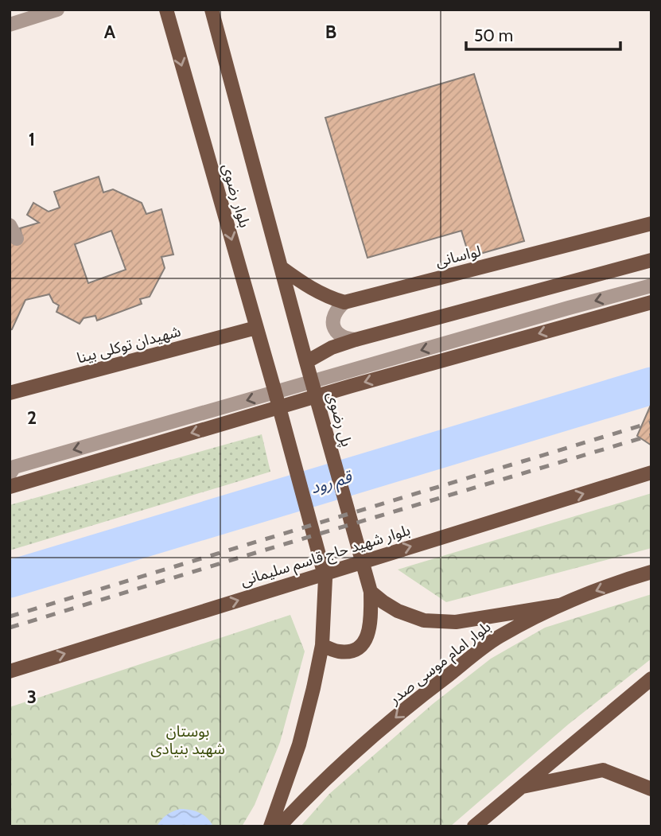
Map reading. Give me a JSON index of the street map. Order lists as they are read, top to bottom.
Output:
{
  "streets": {
    "main road": [
      "بلوار رضوی",
      "لواسانی",
      "شهیدان توکلی بینا",
      "پل رضوی",
      "بلوار شهید حاج قاسم سلیمانی",
      "بلوار امام موسی صدر"
    ]
  },
  "crossings": [
    ["بلوار رضوی", "شهیدان توکلی بینا"],
    ["بلوار رضوی", "پل رضوی"]
  ],
  "one_way": ["بلوار شهید حاج قاسم سلیمانی", "بلوار امام موسی صدر"],
  "water": ["قم رود"],
  "parks": ["بوستان شهید بنیادی"],
  "scale_bar": "50 m",
  "grid": {
    "columns": ["A", "B"],
    "rows": ["1", "2", "3"]
  }
}
